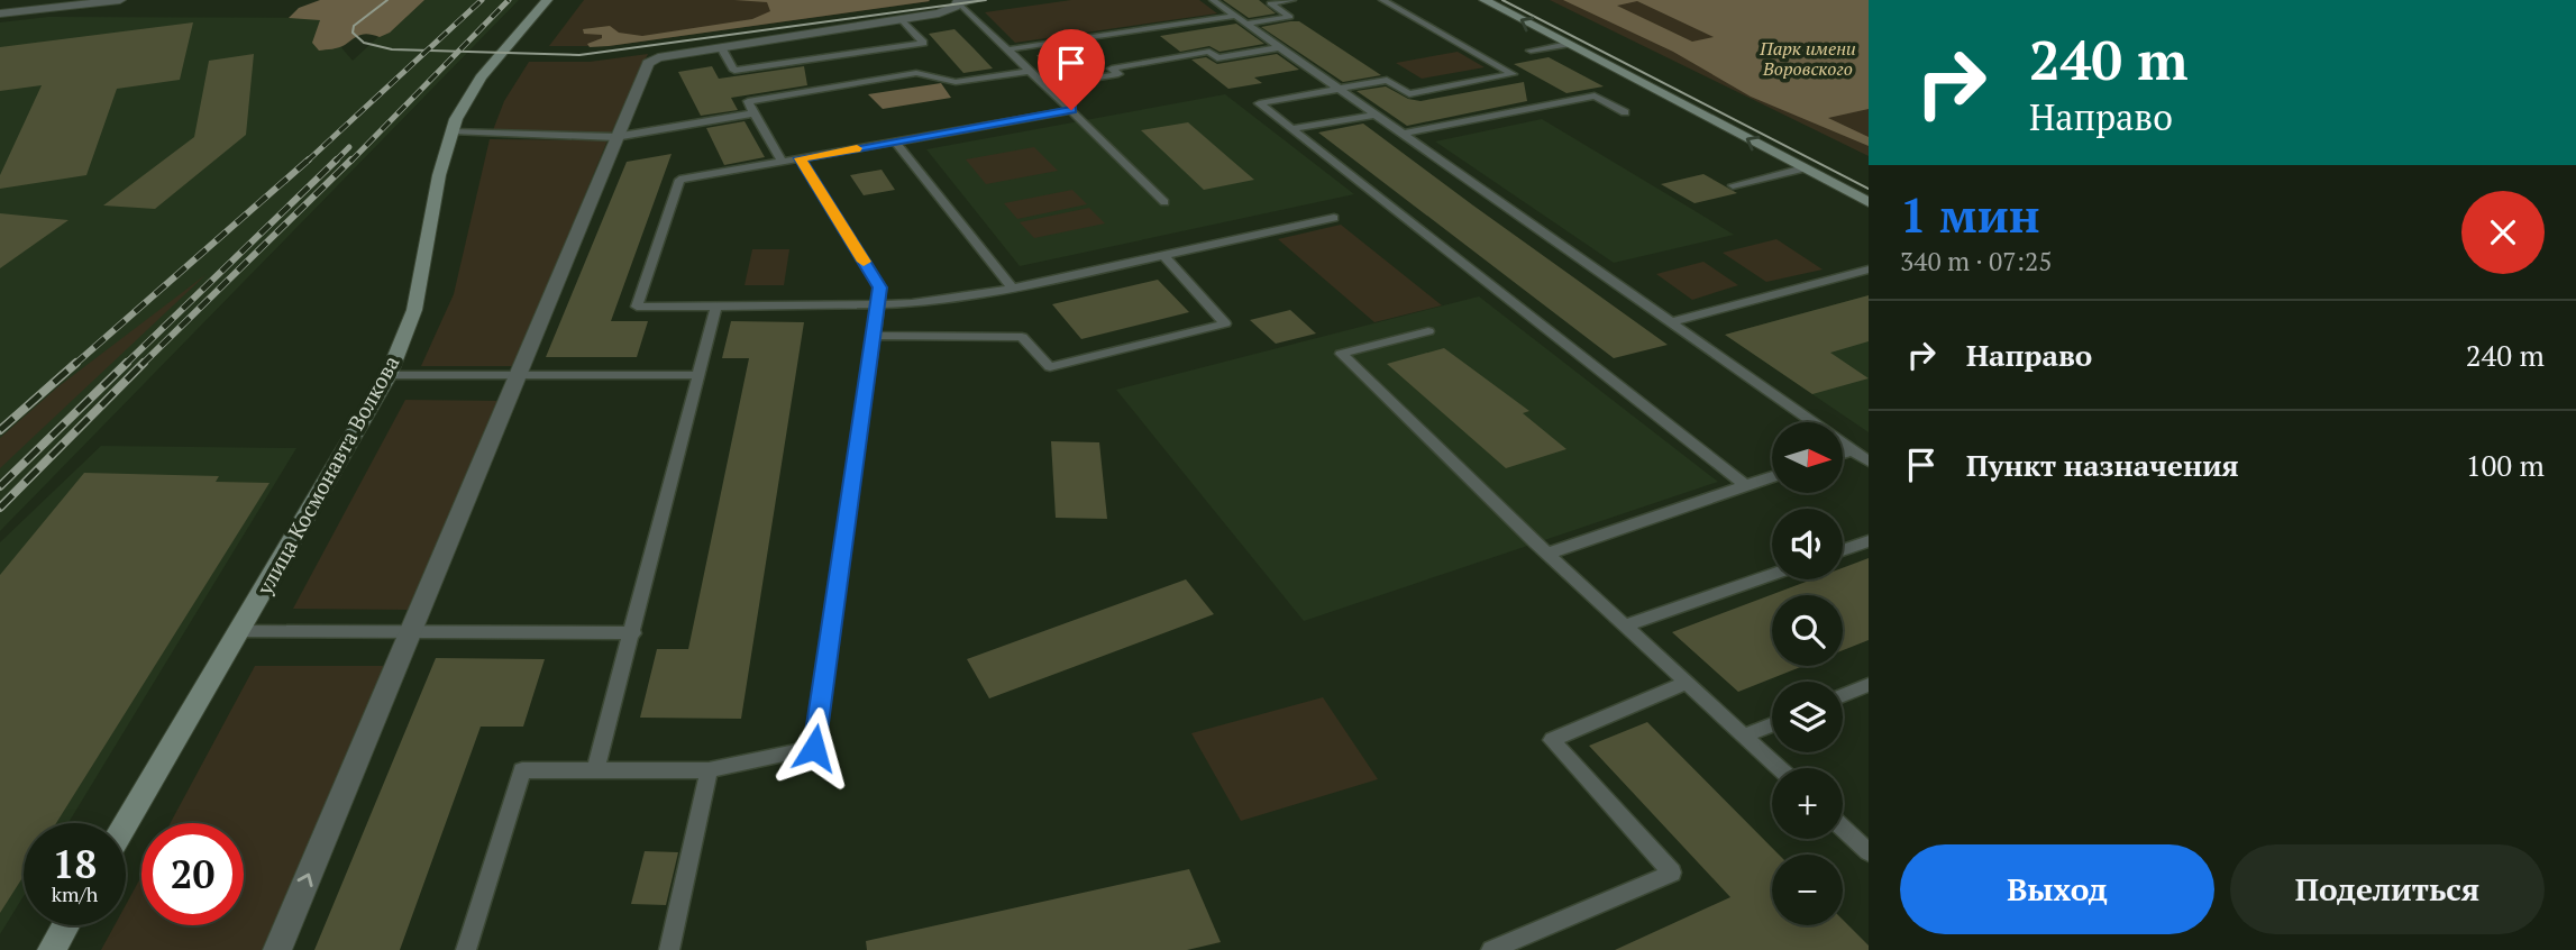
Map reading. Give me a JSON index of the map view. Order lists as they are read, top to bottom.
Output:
{
  "streets": {
    "main road": ["улица Космонавта Волкова"]
  },
  "parks": ["Парк имени Воровского"],
  "north": "right",
  "page": {
    "turn": ["240 m", "Направо"],
    "heading": ["1 мин", "340 m · 07:25"],
    "list": [
      {
        "name": "Направо",
        "value": "240 m"
      },
      {
        "name": "Пункт назначения",
        "value": "100 m"
      }
    ],
    "map_buttons": ["+", "−"],
    "speed": "18 km/h",
    "limit": "20",
    "buttons": ["Выход", "Поделиться"]
  }
}
